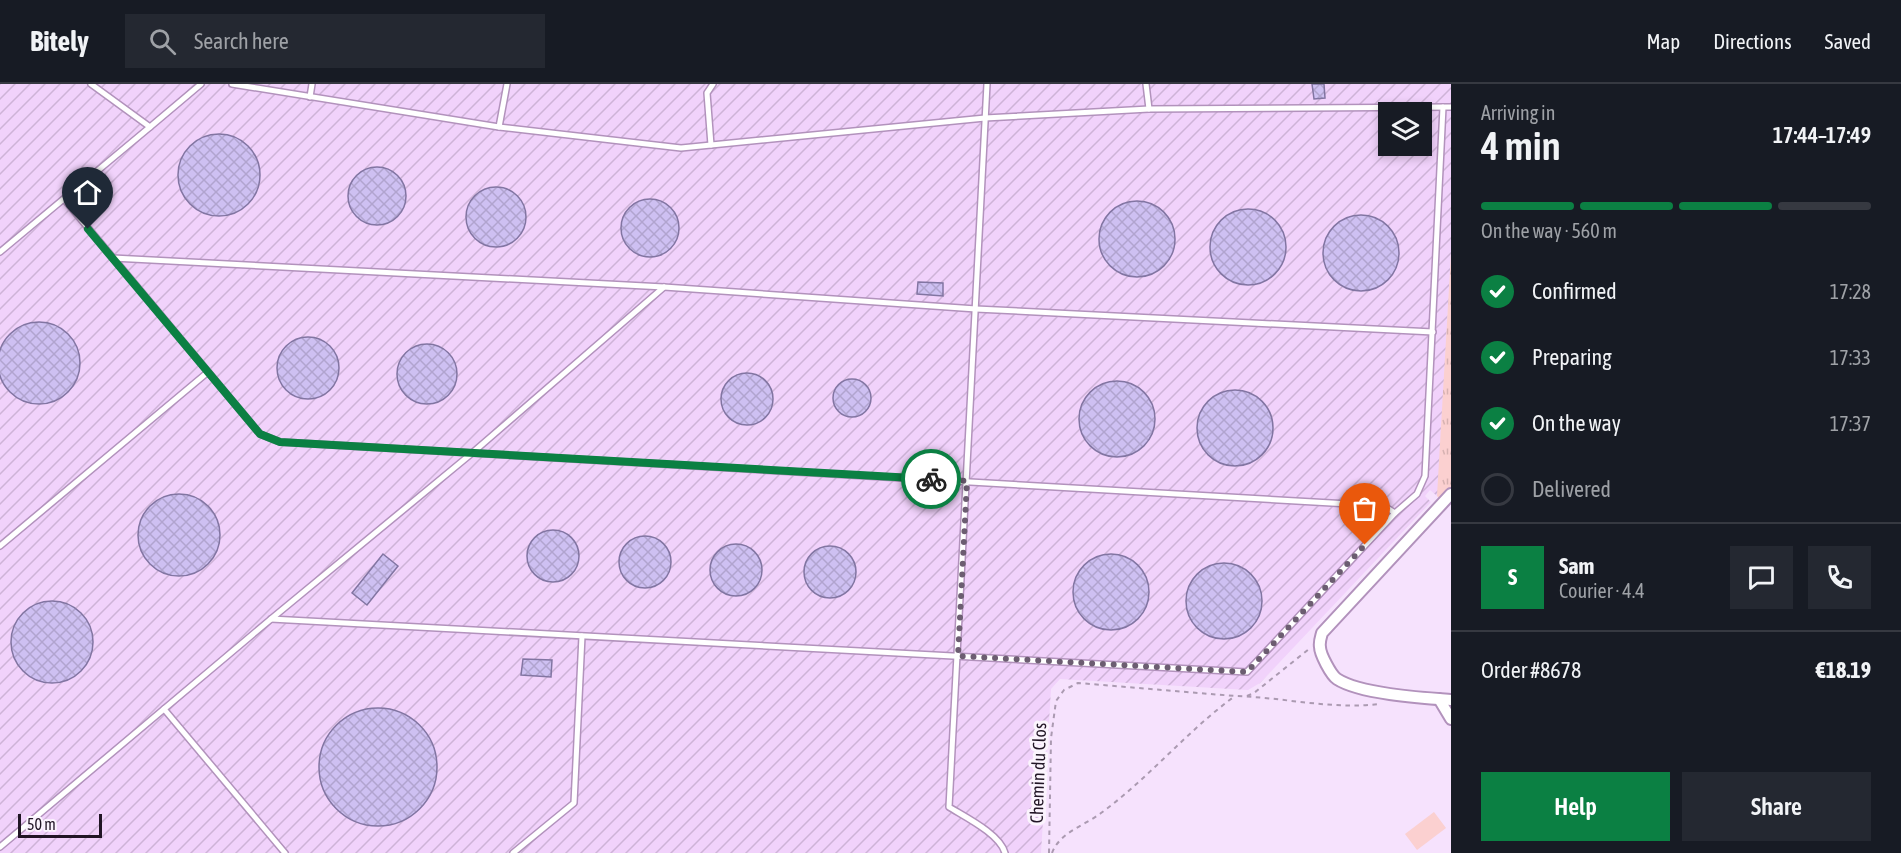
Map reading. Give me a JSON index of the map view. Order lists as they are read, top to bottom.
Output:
{
  "streets": {
    "path": ["Chemin du Clos"]
  },
  "scale_bar": "50 m",
  "page": {
    "header": "Bitely",
    "search": "Search here",
    "nav": ["Map", "Directions", "Saved"],
    "heading": ["4 min", "Arriving in", "17:44–17:49"],
    "panel": [
      "Sam",
      "Courier · 4.4",
      "Order #8678",
      "€18.19"
    ],
    "bar": "On the way · 560 m",
    "list": [
      ["Confirmed", "17:28"],
      ["Preparing", "17:33"],
      ["On the way", "17:37"],
      "Delivered"
    ],
    "round": "S",
    "buttons": ["Help", "Share"],
    "scale": "50 m"
  }
}
